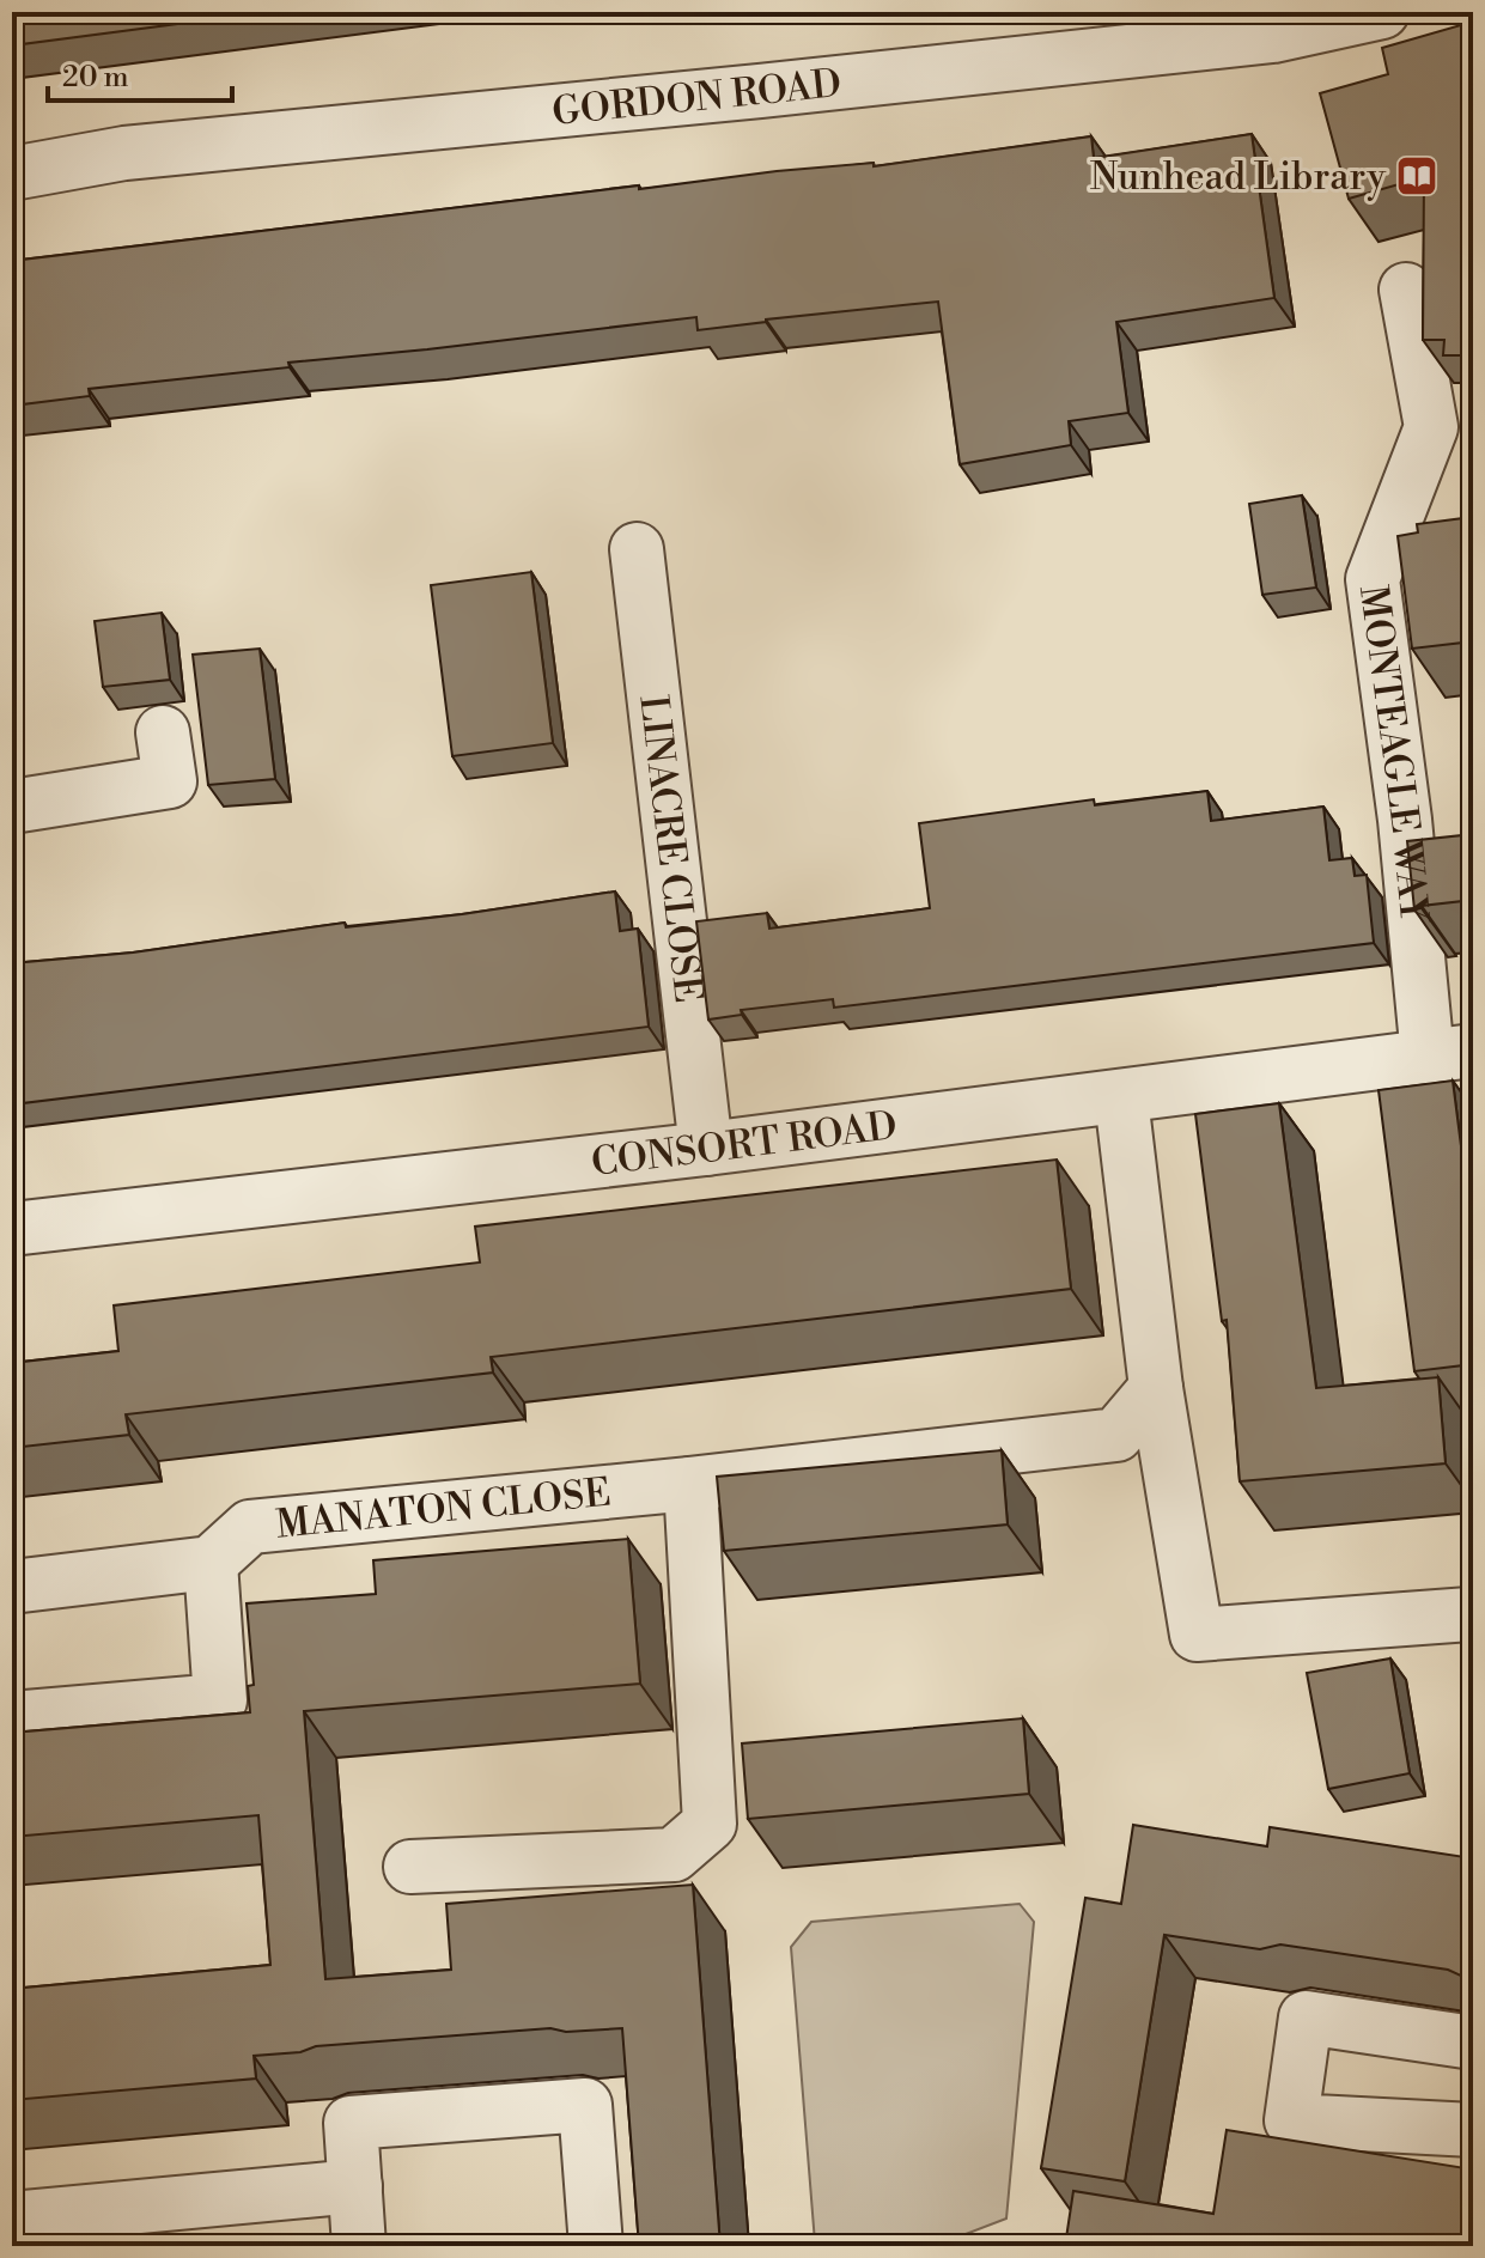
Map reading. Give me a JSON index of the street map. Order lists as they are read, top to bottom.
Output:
{
  "streets": {
    "street": [
      "GORDON ROAD",
      "MONTEAGLE WAY",
      "LINACRE CLOSE",
      "CONSORT ROAD",
      "MANATON CLOSE"
    ]
  },
  "crossings": [
    ["MONTEAGLE WAY", "CONSORT ROAD"],
    ["LINACRE CLOSE", "CONSORT ROAD"]
  ],
  "places": {
    "library": ["Nunhead Library"]
  },
  "scale_bar": "20 m"
}
